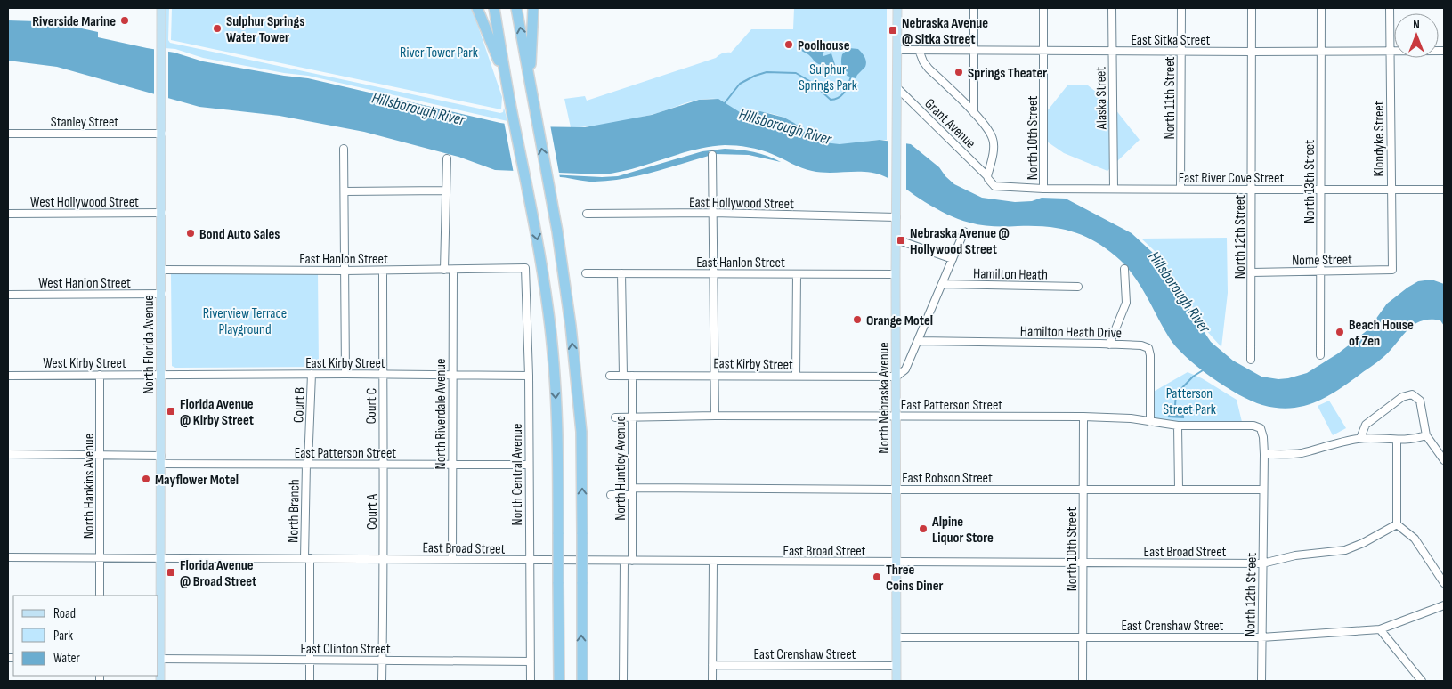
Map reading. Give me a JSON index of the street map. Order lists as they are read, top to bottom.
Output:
{
  "streets": {
    "main road": ["North Florida Avenue", "North Nebraska Avenue"],
    "street": [
      "East Sitka Street",
      "Alaska Street",
      "North 11th Street",
      "Stanley Street",
      "Grant Avenue",
      "North 10th Street",
      "Klondyke Street",
      "East River Cove Street",
      "North 13th Street",
      "West Hollywood Street",
      "East Hollywood Street",
      "North 12th Street",
      "East Hanlon Street",
      "Nome Street",
      "Hamilton Heath",
      "West Hanlon Street",
      "Hamilton Heath Drive",
      "West Kirby Street",
      "East Kirby Street",
      "East Patterson Street",
      "Court B",
      "Court C",
      "North Riverdale Avenue",
      "North Huntley Avenue",
      "North Central Avenue",
      "East Robson Street",
      "North Hankins Avenue",
      "North Branch",
      "Court A",
      "East Broad Street",
      "East Crenshaw Street",
      "East Clinton Street"
    ]
  },
  "crossings": [
    ["East Sitka Street", "Alaska Street"],
    ["East Sitka Street", "North 11th Street"],
    ["East Sitka Street", "North 10th Street"],
    ["East Sitka Street", "Klondyke Street"],
    ["East Sitka Street", "North 13th Street"],
    ["East Sitka Street", "North 12th Street"],
    ["East Sitka Street", "North Nebraska Avenue"],
    ["Alaska Street", "East River Cove Street"],
    ["North 11th Street", "East River Cove Street"],
    ["Stanley Street", "North Florida Avenue"],
    ["Grant Avenue", "East River Cove Street"],
    ["Grant Avenue", "North Nebraska Avenue"],
    ["North 10th Street", "East River Cove Street"],
    ["North 10th Street", "East Patterson Street"],
    ["North 10th Street", "East Robson Street"],
    ["North 10th Street", "East Broad Street"],
    ["North 10th Street", "East Crenshaw Street"],
    ["Klondyke Street", "East River Cove Street"],
    ["Klondyke Street", "Nome Street"],
    ["East River Cove Street", "North 13th Street"],
    ["East River Cove Street", "North 12th Street"],
    ["North 13th Street", "Nome Street"],
    ["West Hollywood Street", "North Florida Avenue"],
    ["East Hollywood Street", "North Nebraska Avenue"],
    ["North 12th Street", "Nome Street"],
    ["North 12th Street", "East Patterson Street"],
    ["North 12th Street", "East Robson Street"],
    ["North 12th Street", "East Broad Street"],
    ["North 12th Street", "East Crenshaw Street"],
    ["East Hanlon Street", "North Florida Avenue"],
    ["East Hanlon Street", "North Nebraska Avenue"],
    ["East Hanlon Street", "Court C"],
    ["East Hanlon Street", "North Riverdale Avenue"],
    ["East Hanlon Street", "North Central Avenue"],
    ["West Hanlon Street", "North Florida Avenue"],
    ["Hamilton Heath Drive", "East Patterson Street"],
    ["North Florida Avenue", "West Kirby Street"],
    ["North Florida Avenue", "East Kirby Street"],
    ["North Florida Avenue", "East Patterson Street"],
    ["North Florida Avenue", "East Broad Street"],
    ["North Florida Avenue", "East Clinton Street"],
    ["West Kirby Street", "East Kirby Street"],
    ["West Kirby Street", "North Hankins Avenue"],
    ["East Kirby Street", "North Nebraska Avenue"],
    ["East Kirby Street", "Court B"],
    ["East Kirby Street", "Court C"],
    ["East Kirby Street", "North Riverdale Avenue"],
    ["East Kirby Street", "North Huntley Avenue"],
    ["East Kirby Street", "North Central Avenue"],
    ["North Nebraska Avenue", "East Patterson Street"],
    ["North Nebraska Avenue", "East Robson Street"],
    ["North Nebraska Avenue", "East Broad Street"],
    ["North Nebraska Avenue", "East Crenshaw Street"],
    ["East Patterson Street", "Court B"],
    ["East Patterson Street", "Court C"],
    ["East Patterson Street", "North Riverdale Avenue"],
    ["East Patterson Street", "North Huntley Avenue"],
    ["East Patterson Street", "North Central Avenue"],
    ["East Patterson Street", "North Hankins Avenue"],
    ["East Patterson Street", "North Branch"],
    ["East Patterson Street", "Court A"],
    ["Court B", "North Branch"],
    ["Court C", "Court A"],
    ["North Riverdale Avenue", "East Broad Street"],
    ["North Huntley Avenue", "East Robson Street"],
    ["North Huntley Avenue", "East Broad Street"],
    ["North Central Avenue", "East Broad Street"],
    ["North Central Avenue", "East Clinton Street"],
    ["North Hankins Avenue", "East Broad Street"],
    ["North Branch", "East Broad Street"],
    ["North Branch", "East Clinton Street"],
    ["Court A", "East Broad Street"],
    ["Court A", "East Clinton Street"]
  ],
  "water": ["Hillsborough River"],
  "parks": [
    "River Tower Park",
    "Sulphur Springs Park",
    "Riverview Terrace Playground",
    "Patterson Street Park"
  ],
  "places": {
    "other": [
      "Riverside Marine",
      "Sulphur Springs Water Tower",
      "Poolhouse",
      "Springs Theater",
      "Bond Auto Sales",
      "Orange Motel",
      "Beach House of Zen",
      "Mayflower Motel",
      "Alpine Liquor Store",
      "Three Coins Diner"
    ],
    "transit": [
      "Nebraska Avenue @ Sitka Street",
      "Nebraska Avenue @ Hollywood Street",
      "Florida Avenue @ Kirby Street",
      "Florida Avenue @ Broad Street"
    ]
  },
  "legend": ["Road", "Park", "Water"],
  "north": "top"
}
